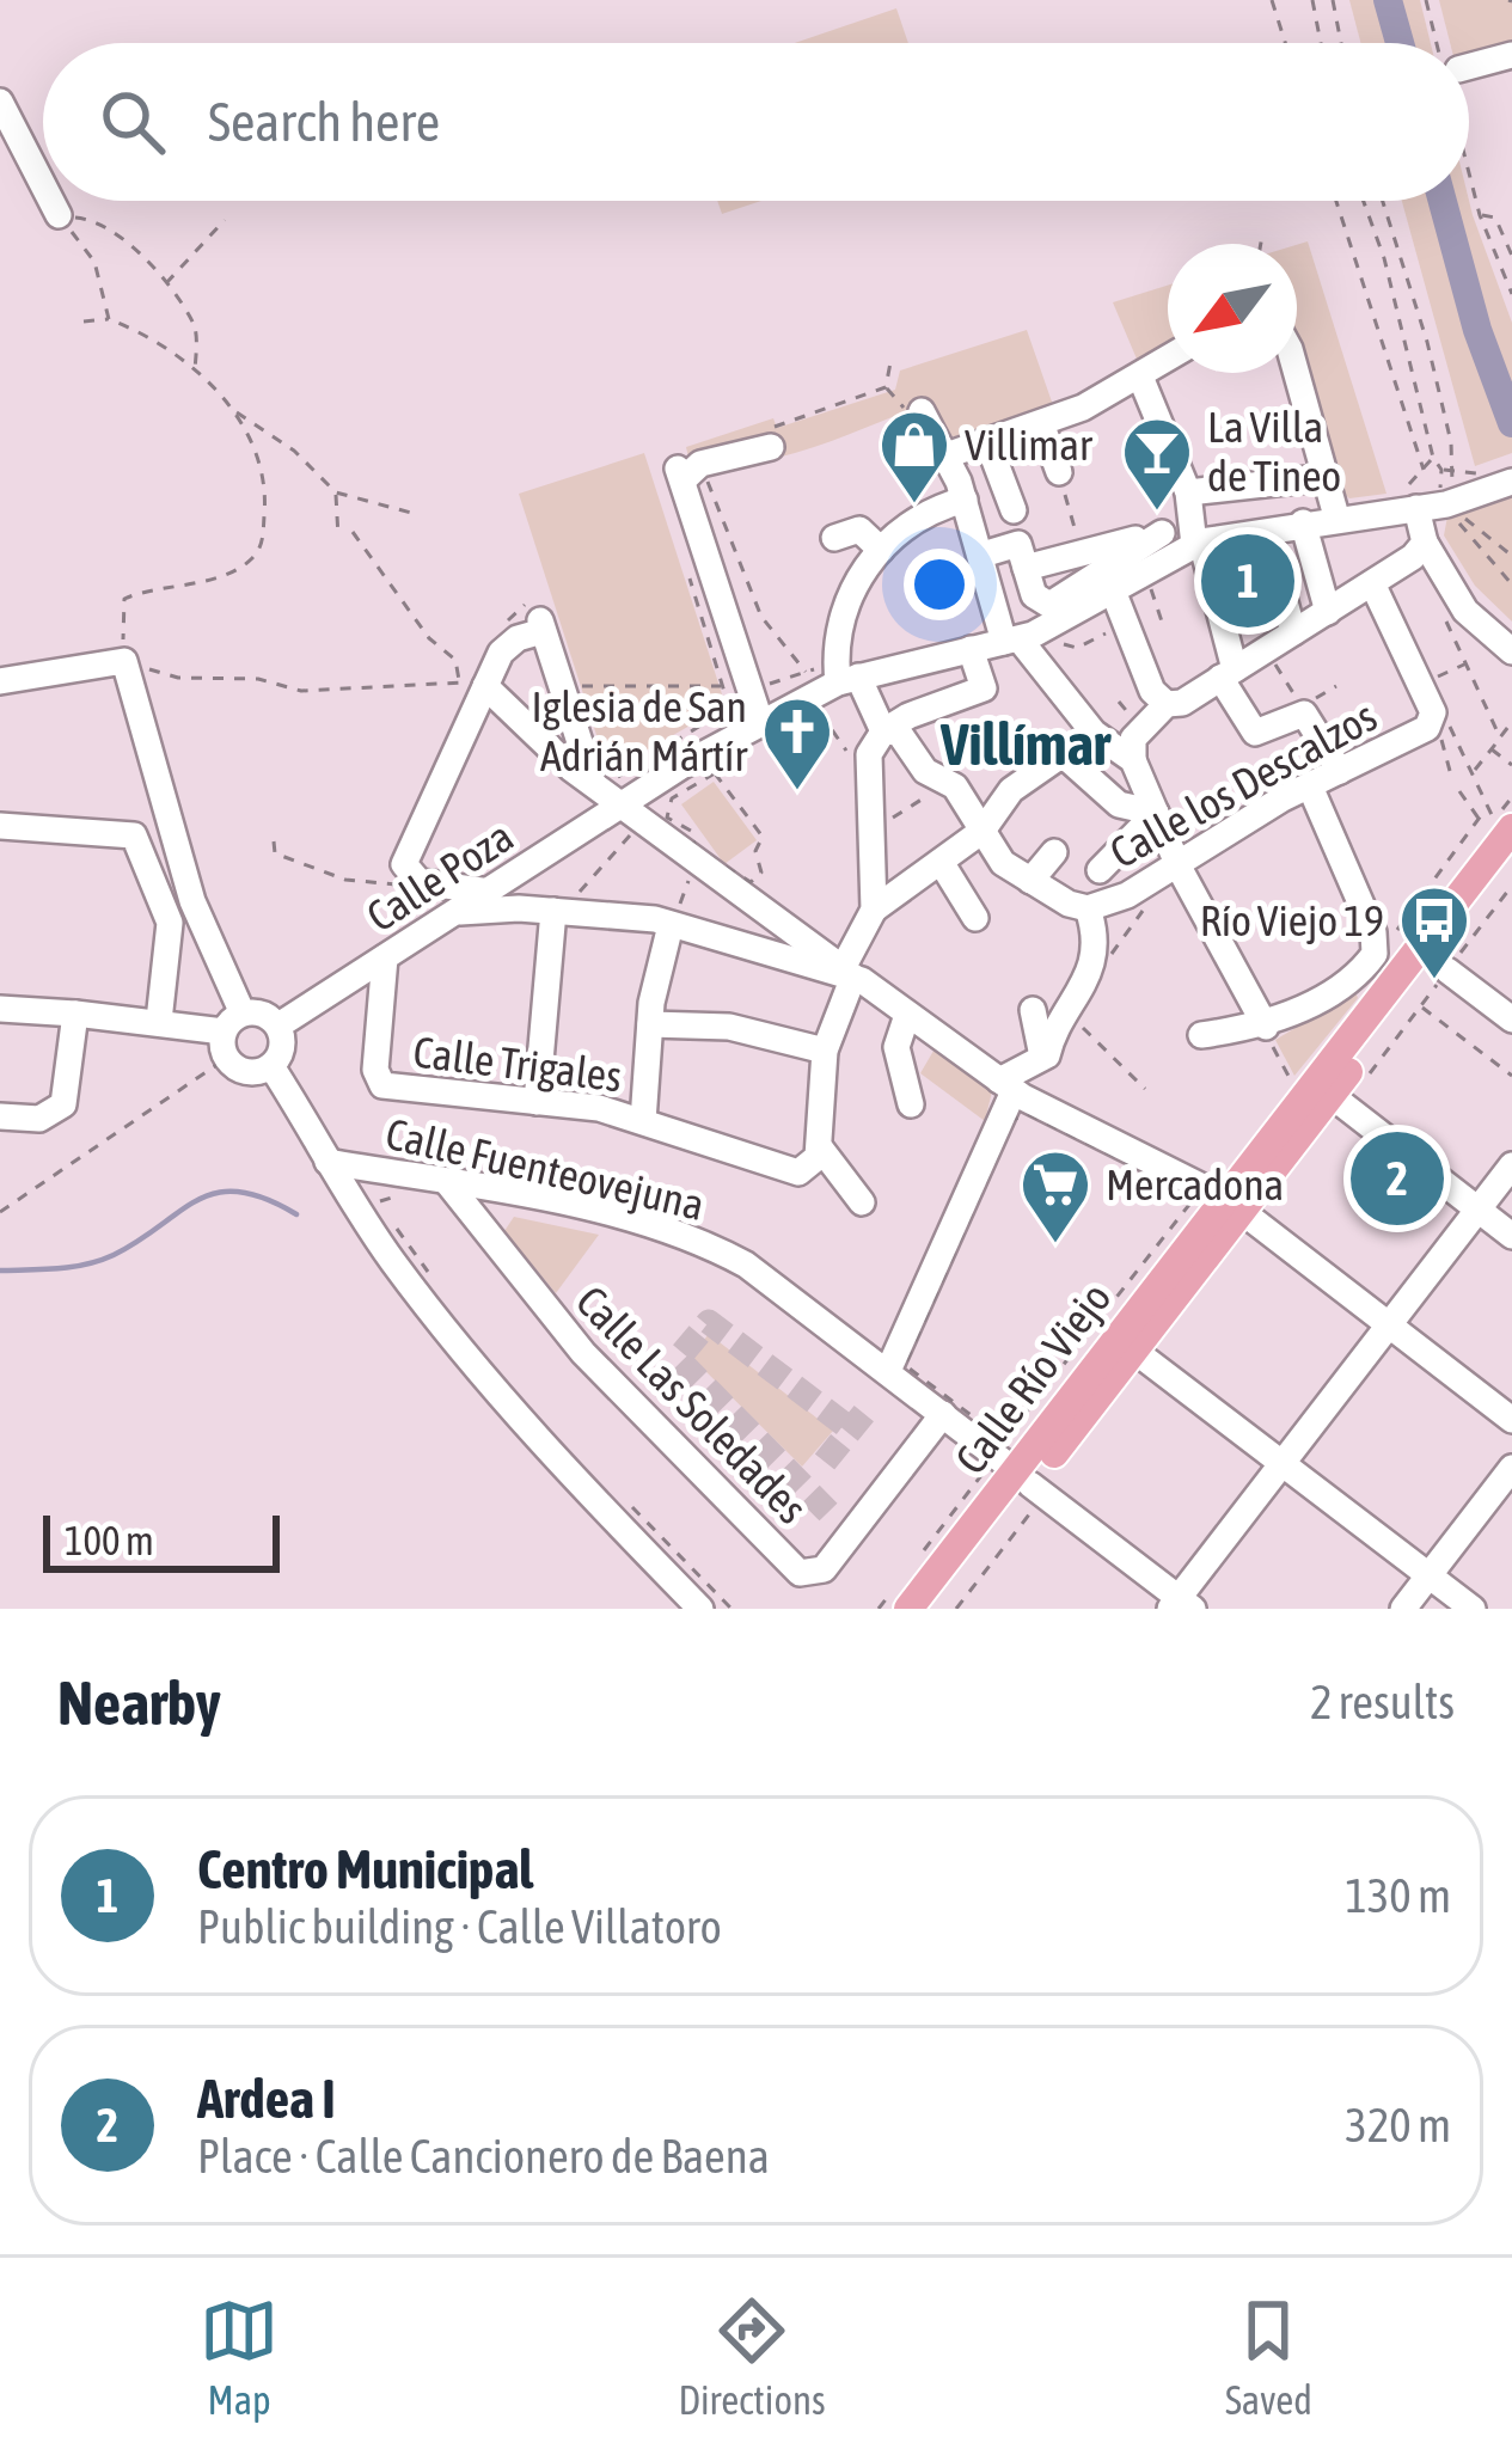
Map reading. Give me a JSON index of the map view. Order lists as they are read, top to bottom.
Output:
{
  "streets": {
    "main road": ["Calle Río Viejo"],
    "street": [
      "Calle los Descalzos",
      "Calle Poza",
      "Calle Trigales",
      "Calle Fuenteovejuna",
      "Calle Las Soledades"
    ]
  },
  "crossings": [
    ["Calle los Descalzos", "Calle Poza"],
    ["Calle Poza", "Calle Trigales"],
    ["Calle Fuenteovejuna", "Calle Río Viejo"],
    ["Calle Fuenteovejuna", "Calle Las Soledades"]
  ],
  "districts": ["Villímar"],
  "places": {
    "shop": ["Villimar"],
    "bar": ["La Villa de Tineo"],
    "church": ["Iglesia de San Adrián Mártír"],
    "bus stop": ["Río Viejo 19"],
    "supermarket": ["Mercadona"]
  },
  "scale_bar": "100 m",
  "north": "bottom left",
  "page": {
    "search": "Search here",
    "pins": ["1", "2"],
    "scale": "100 m",
    "heading": ["Nearby", "2 results"],
    "list": [
      {
        "mark": "1",
        "name": "Centro Municipal",
        "note": "Public building · Calle Villatoro",
        "value": "130 m"
      },
      {
        "mark": "2",
        "name": "Ardea I",
        "note": "Place · Calle Cancionero de Baena",
        "value": "320 m"
      }
    ],
    "nav": ["Map", "Directions", "Saved"]
  }
}
